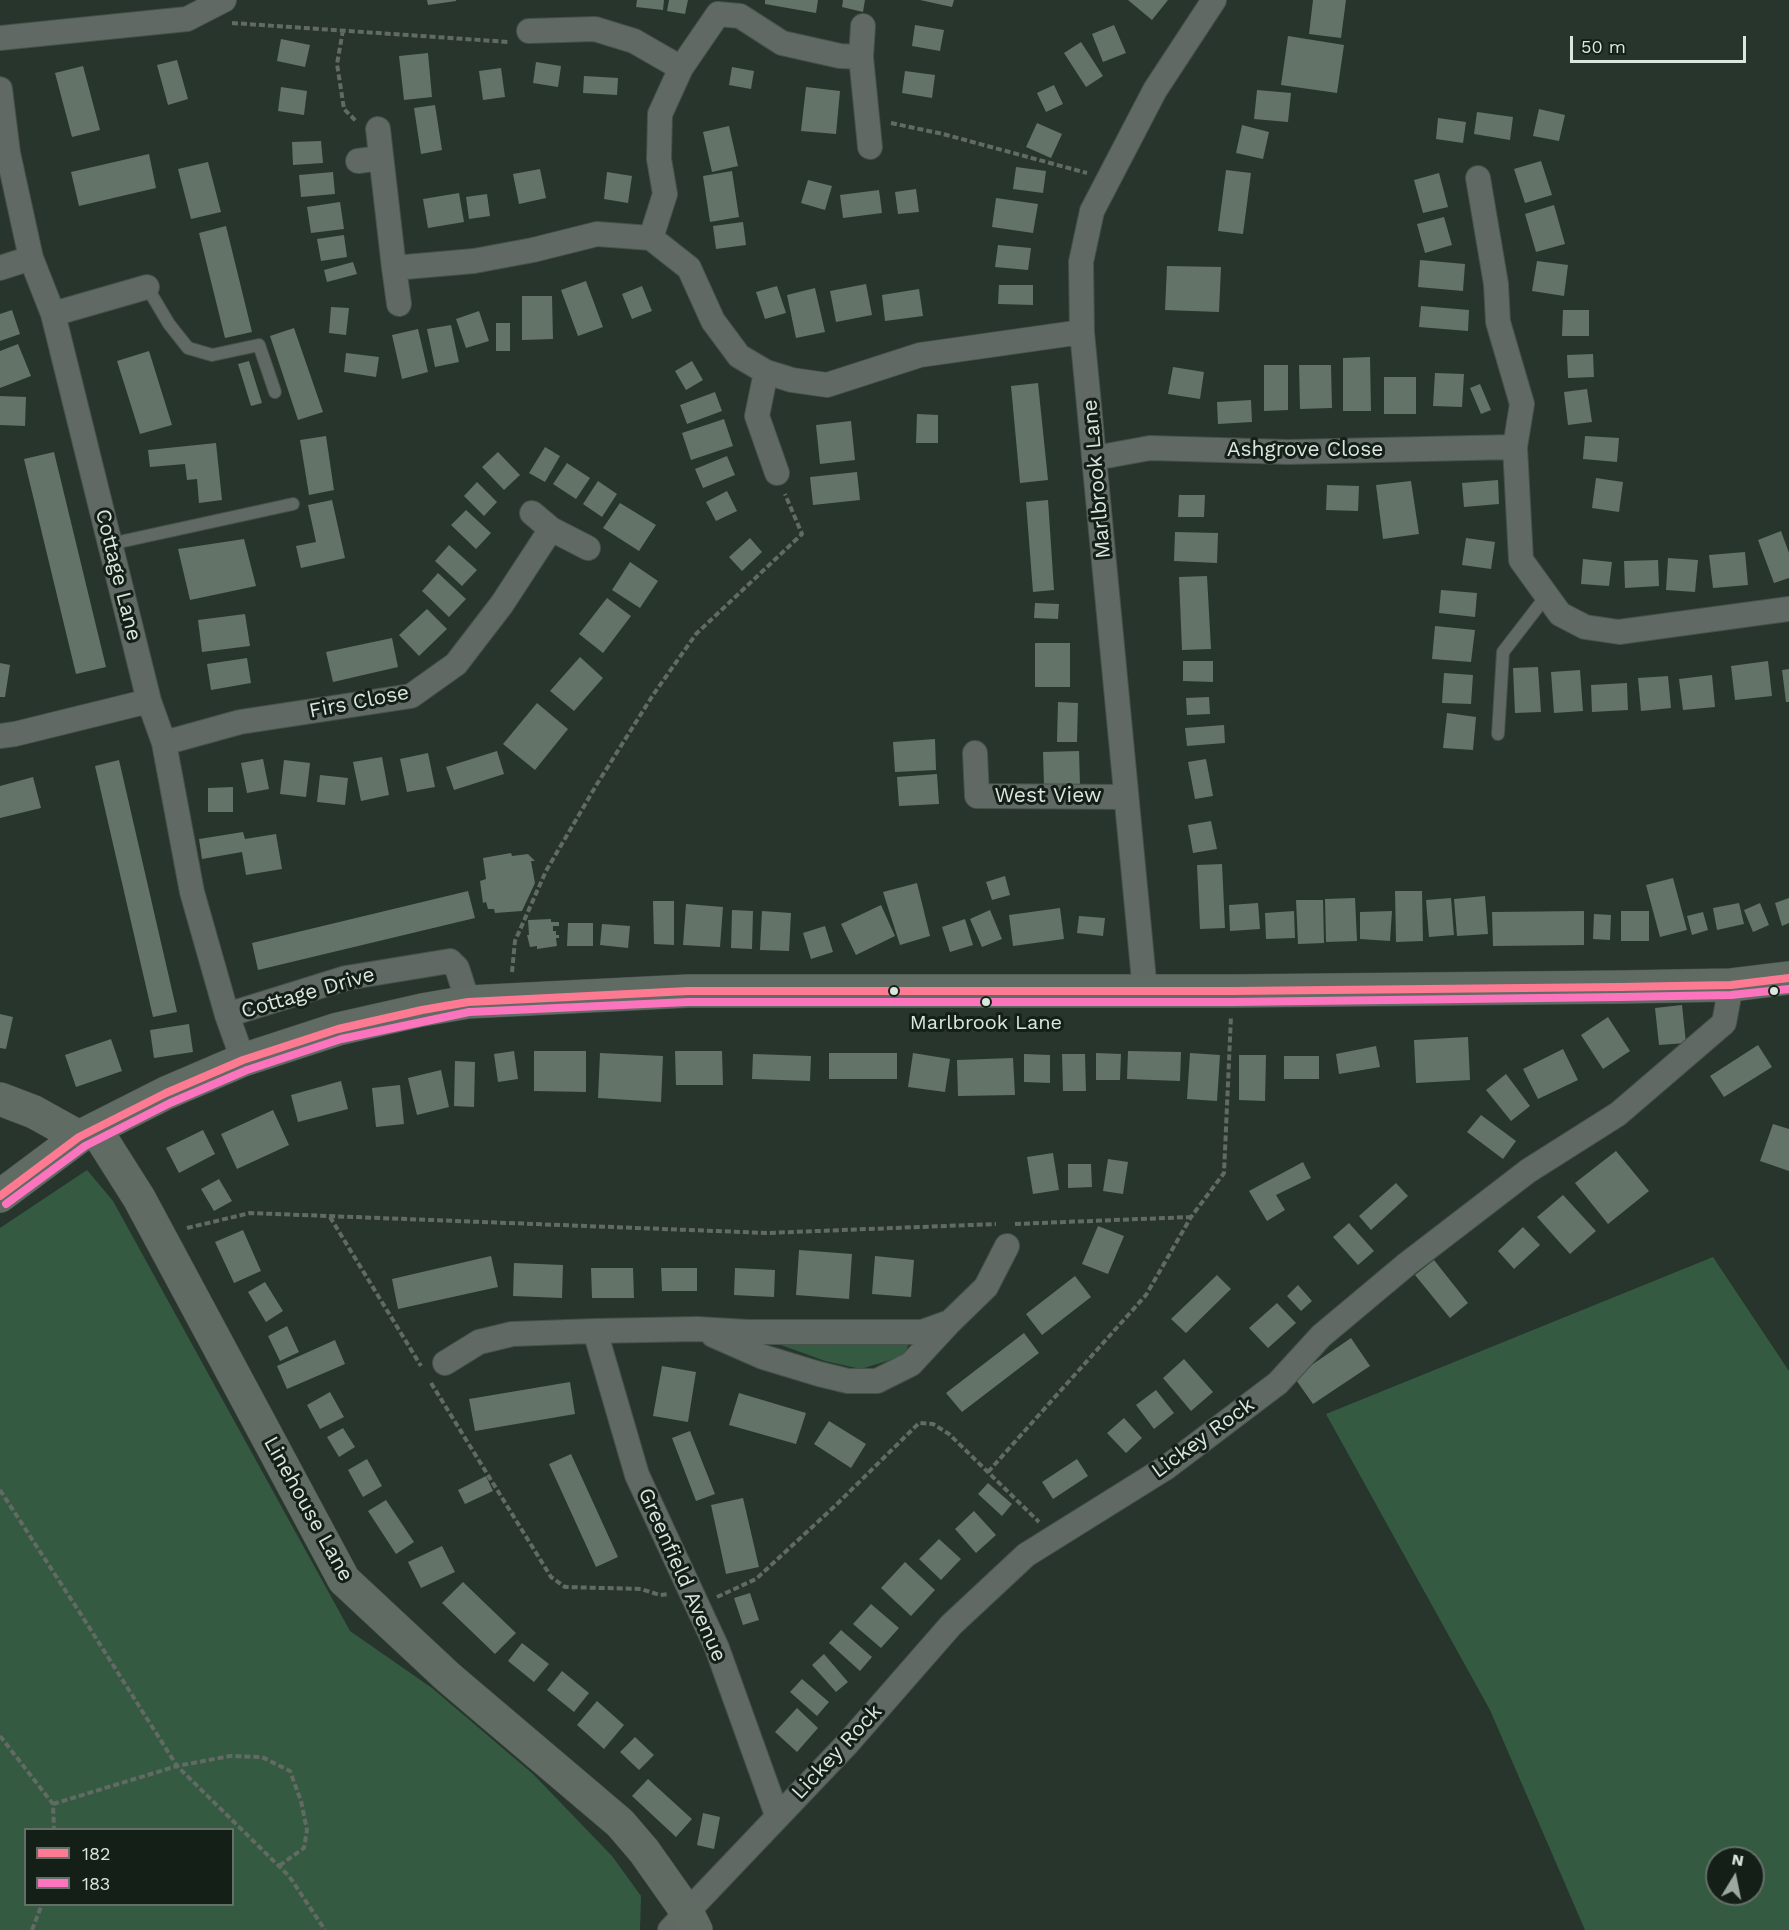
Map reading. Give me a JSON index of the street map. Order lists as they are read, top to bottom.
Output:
{
  "streets": {
    "main road": ["Linehouse Lane"],
    "street": [
      "Ashgrove Close",
      "Marlbrook Lane",
      "Cottage Lane",
      "Firs Close",
      "West View",
      "Cottage Drive",
      "Lickey Rock",
      "Greenfield Avenue"
    ]
  },
  "crossings": [
    ["Ashgrove Close", "Marlbrook Lane"],
    ["Marlbrook Lane", "West View"],
    ["Cottage Lane", "Firs Close"],
    ["Cottage Lane", "Cottage Drive"],
    ["Lickey Rock", "Linehouse Lane"],
    ["Lickey Rock", "Greenfield Avenue"]
  ],
  "places": ["Marlbrook Lane"],
  "lines": ["transit line 182", "transit line 183"],
  "legend": ["182", "183"],
  "scale_bar": "50 m",
  "north": "top"
}
